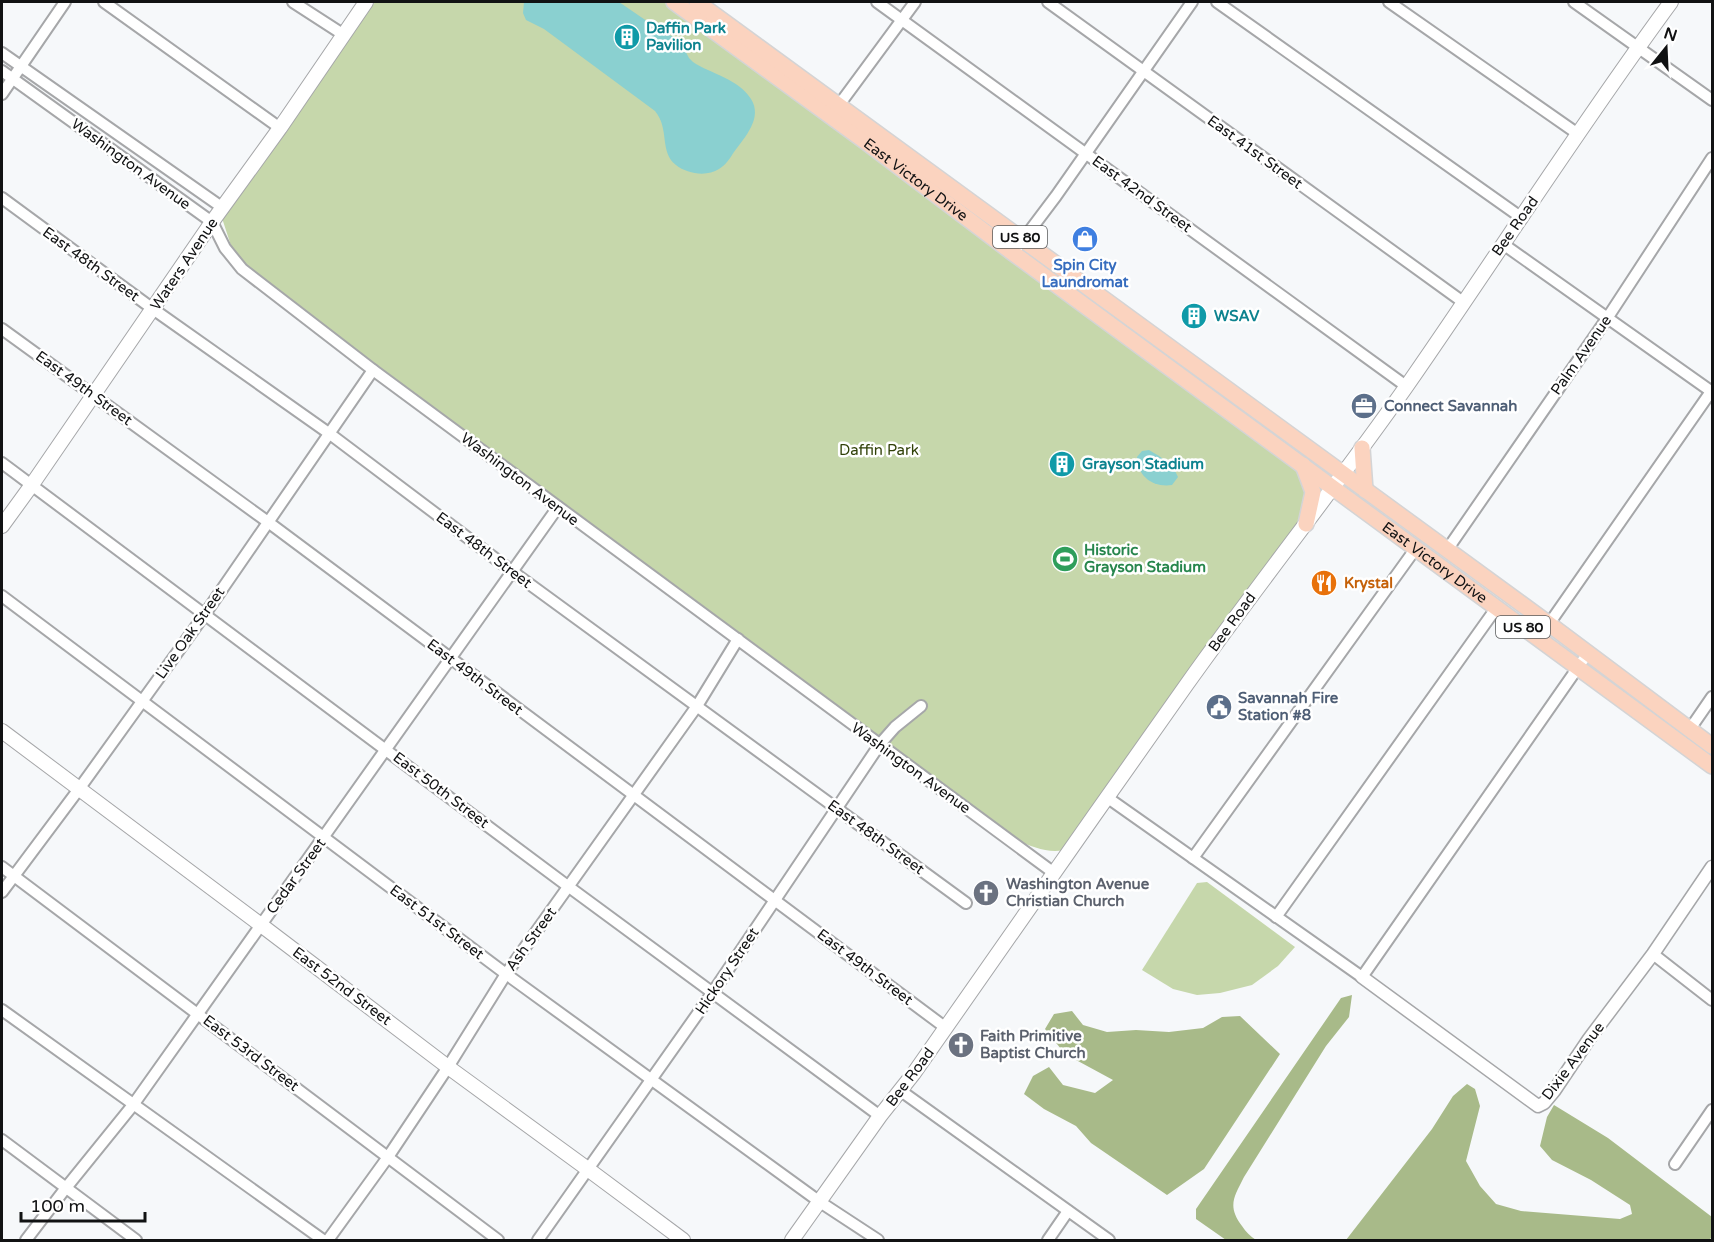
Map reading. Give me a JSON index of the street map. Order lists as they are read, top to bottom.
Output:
{
  "streets": {
    "main road": [
      "East Victory Drive",
      "Bee Road",
      "US 80",
      "Waters Avenue",
      "East 52nd Street"
    ],
    "street": [
      "East 41st Street",
      "Washington Avenue",
      "East 42nd Street",
      "East 48th Street",
      "Palm Avenue",
      "East 49th Street",
      "Live Oak Street",
      "East 50th Street",
      "Cedar Street",
      "East 51st Street",
      "Ash Street",
      "Hickory Street",
      "East 53rd Street",
      "Dixie Avenue"
    ]
  },
  "crossings": [
    ["East 41st Street", "Bee Road"],
    ["Washington Avenue", "Bee Road"],
    ["Washington Avenue", "Waters Avenue"],
    ["Washington Avenue", "Live Oak Street"],
    ["Washington Avenue", "Cedar Street"],
    ["Washington Avenue", "Ash Street"],
    ["Washington Avenue", "Hickory Street"],
    ["East Victory Drive", "Bee Road"],
    ["East Victory Drive", "Palm Avenue"],
    ["East 42nd Street", "Bee Road"],
    ["Bee Road", "East 49th Street"],
    ["Bee Road", "East 50th Street"],
    ["Bee Road", "East 51st Street"],
    ["East 48th Street", "Waters Avenue"],
    ["East 48th Street", "Live Oak Street"],
    ["East 48th Street", "Cedar Street"],
    ["East 48th Street", "Ash Street"],
    ["East 48th Street", "Hickory Street"],
    ["Waters Avenue", "East 49th Street"],
    ["Waters Avenue", "East 50th Street"],
    ["East 49th Street", "Live Oak Street"],
    ["East 49th Street", "Cedar Street"],
    ["East 49th Street", "Ash Street"],
    ["East 49th Street", "Hickory Street"],
    ["Live Oak Street", "East 50th Street"],
    ["Live Oak Street", "East 51st Street"],
    ["Live Oak Street", "East 52nd Street"],
    ["Live Oak Street", "East 53rd Street"],
    ["East 50th Street", "Cedar Street"],
    ["East 50th Street", "Ash Street"],
    ["East 50th Street", "Hickory Street"],
    ["Cedar Street", "East 51st Street"],
    ["Cedar Street", "East 52nd Street"],
    ["Cedar Street", "East 53rd Street"],
    ["East 51st Street", "Ash Street"],
    ["East 51st Street", "Hickory Street"],
    ["Ash Street", "East 52nd Street"],
    ["Ash Street", "East 53rd Street"],
    ["Hickory Street", "East 52nd Street"]
  ],
  "parks": ["Daffin Park"],
  "places": {
    "building": ["Daffin Park Pavilion", "WSAV", "Grayson Stadium"],
    "shop": ["Spin City Laundromat"],
    "office": ["Connect Savannah"],
    "sports": ["Historic Grayson Stadium"],
    "restaurant": ["Krystal"],
    "public building": ["Savannah Fire Station #8"],
    "church": ["Washington Avenue Christian Church", "Faith Primitive Baptist Church"]
  },
  "scale_bar": "100 m",
  "north": "top"
}
